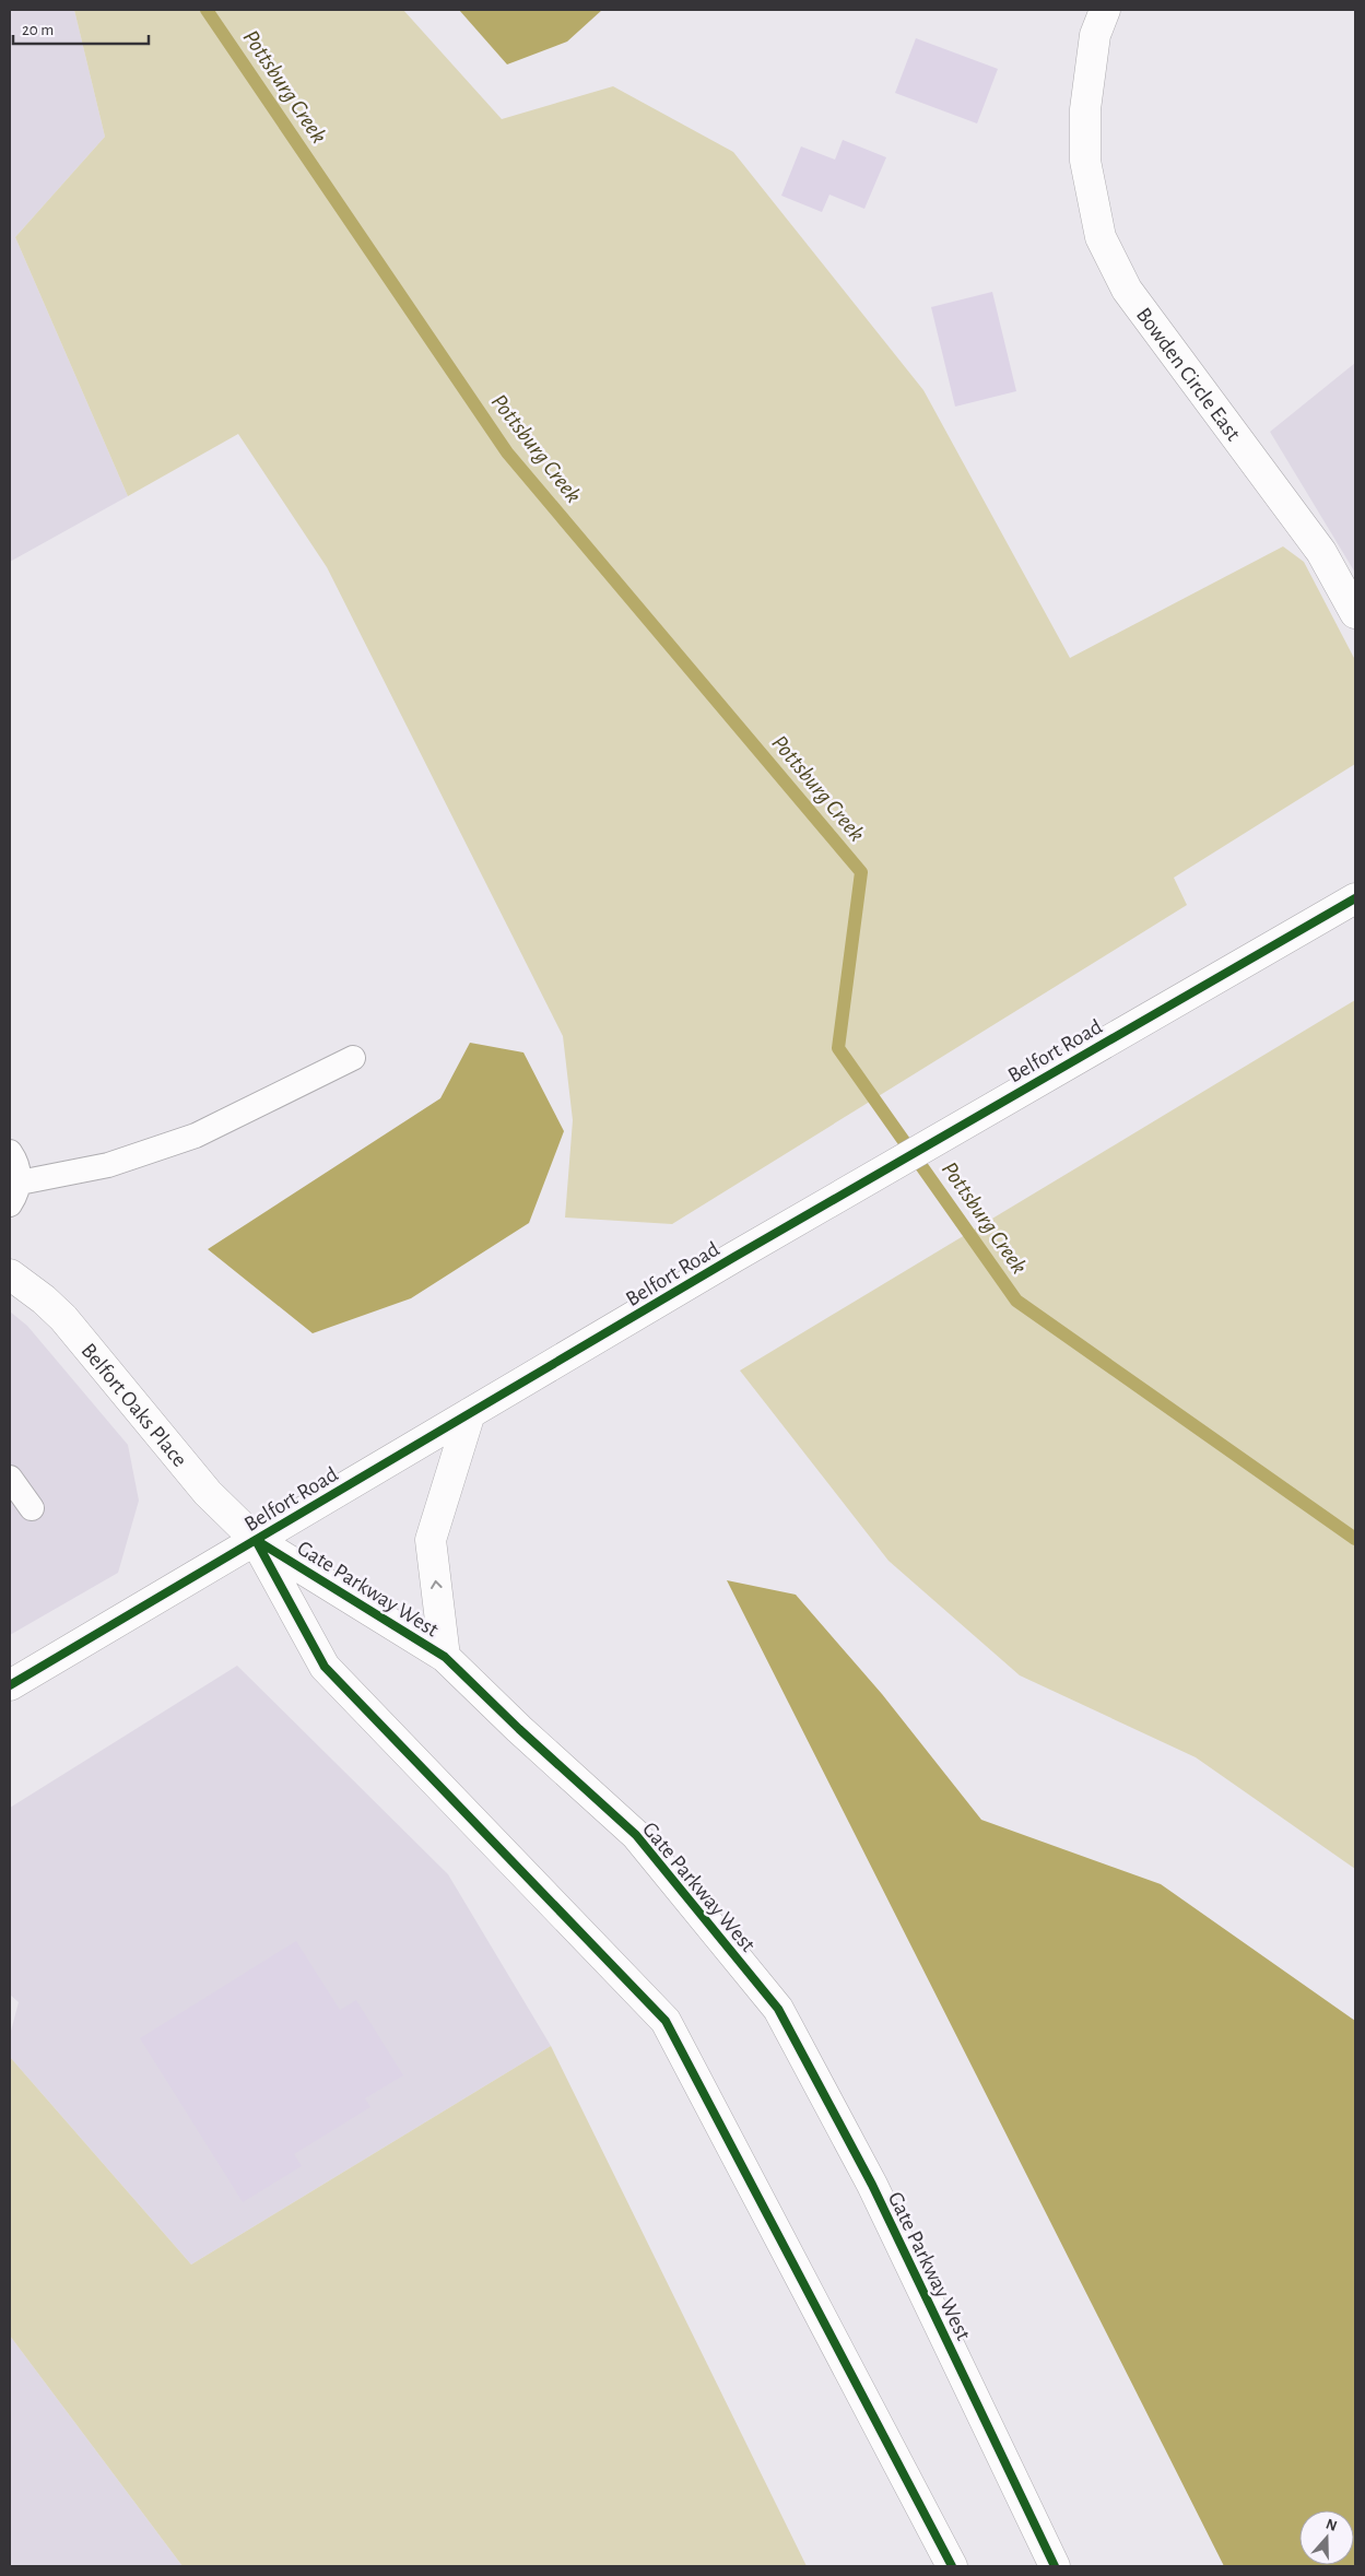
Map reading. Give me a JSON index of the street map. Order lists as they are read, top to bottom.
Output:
{
  "streets": {
    "main road": [
      "Bowden Circle East",
      "Belfort Road",
      "Belfort Oaks Place",
      "Gate Parkway West"
    ]
  },
  "crossings": [
    ["Belfort Road", "Belfort Oaks Place"],
    ["Belfort Road", "Gate Parkway West"],
    ["Belfort Oaks Place", "Gate Parkway West"]
  ],
  "water": ["Pottsburg Creek"],
  "scale_bar": "20 m",
  "north": "top"
}
